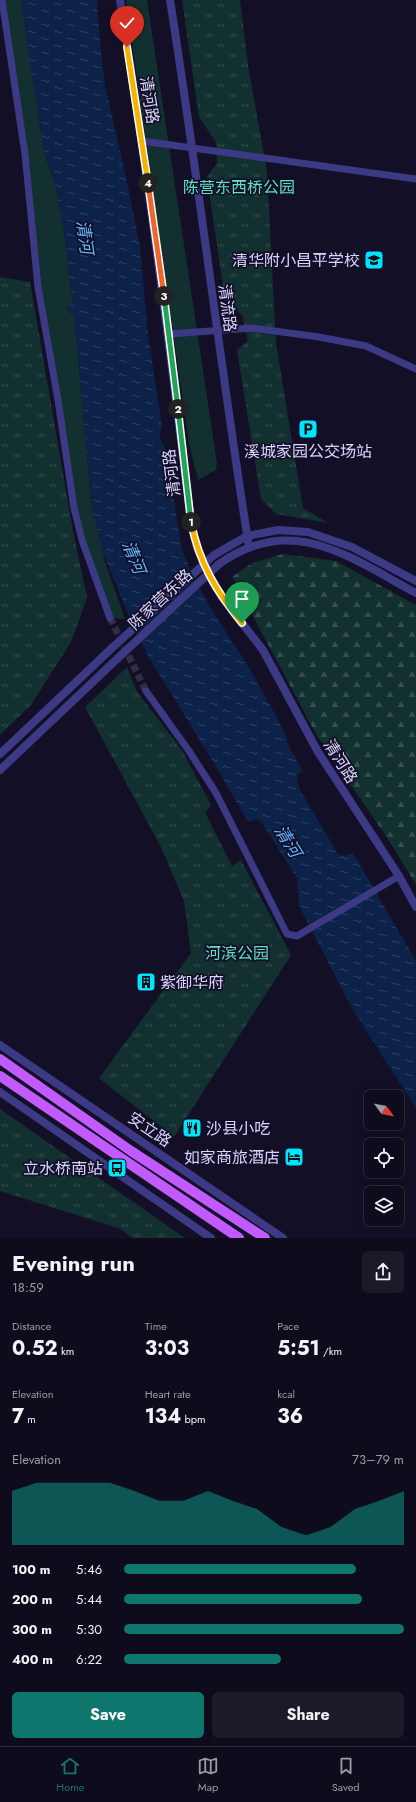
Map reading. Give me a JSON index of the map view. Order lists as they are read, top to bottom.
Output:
{
  "streets": {
    "main road": ["安立路"],
    "street": ["清河路", "清流路", "陈家营东路"]
  },
  "crossings": [
    ["清流路", "陈家营东路"]
  ],
  "water": ["清河"],
  "parks": ["陈营东西桥公园", "河滨公园"],
  "places": {
    "school or university": ["清华附小昌平学校"],
    "parking": ["溪城家园公交场站"],
    "building": ["紫御华府"],
    "restaurant": ["沙县小吃"],
    "hotel": ["如家商旅酒店"],
    "bus stop": ["立水桥南站"]
  },
  "north": "bottom right",
  "page": {
    "pins": [
      "4",
      "3",
      "2",
      "1"
    ],
    "heading": ["Evening run", "18:59"],
    "stats": [
      ["Distance", "0.52 km"],
      ["Time", "3:03"],
      ["Pace", "5:51 /km"],
      ["Elevation", "7 m"],
      ["Heart rate", "134 bpm"],
      ["kcal", "36"]
    ],
    "chart": ["Elevation", "73–79 m"],
    "list": [
      {
        "name": "100 m",
        "note": "5:46"
      },
      {
        "name": "200 m",
        "note": "5:44"
      },
      {
        "name": "300 m",
        "note": "5:30"
      },
      {
        "name": "400 m",
        "note": "6:22"
      }
    ],
    "buttons": ["Save", "Share"],
    "tabs": ["Home", "Map", "Saved"]
  }
}
